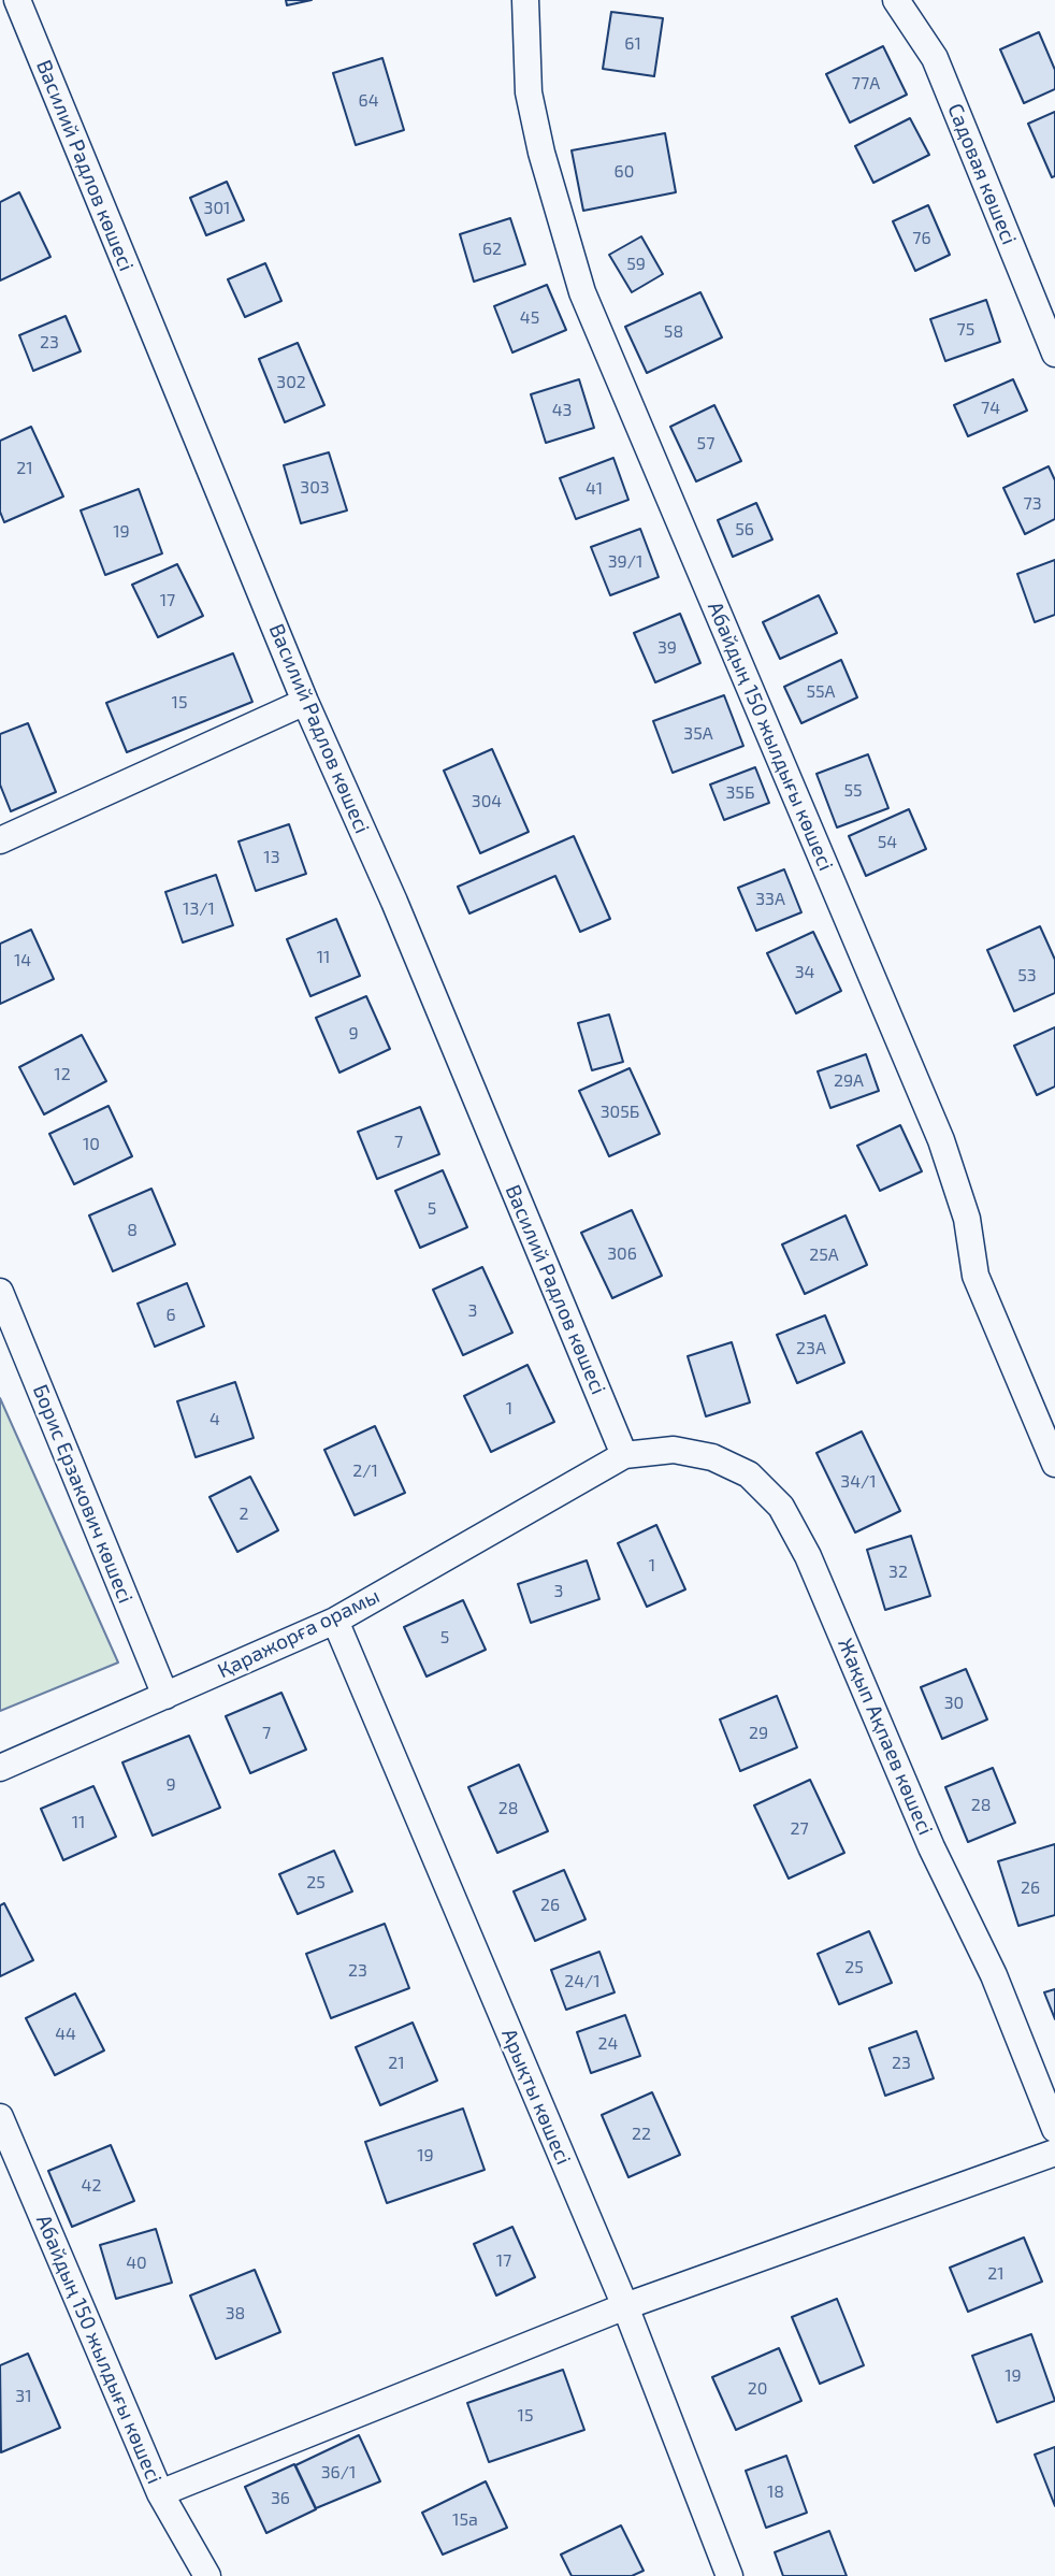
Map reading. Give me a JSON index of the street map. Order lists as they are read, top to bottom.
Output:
{
  "streets": {
    "street": [
      "Василий Радлов көшесі",
      "Садовая көшесі",
      "Абайдың 150 жылдығы көшесі",
      "Борис Ерзакович көшесі",
      "Қаражорға орамы",
      "Жақып Ақпаев көшесі",
      "Арықты көшесі"
    ]
  },
  "crossings": [
    ["Василий Радлов көшесі", "Қаражорға орамы"],
    ["Василий Радлов көшесі", "Жақып Ақпаев көшесі"],
    ["Борис Ерзакович көшесі", "Қаражорға орамы"],
    ["Қаражорға орамы", "Жақып Ақпаев көшесі"],
    ["Қаражорға орамы", "Арықты көшесі"]
  ],
  "house_numbers": [
    "61",
    "77А",
    "64",
    "60",
    "301",
    "76",
    "62",
    "59",
    "45",
    "75",
    "58",
    "23",
    "302",
    "74",
    "43",
    "57",
    "21",
    "303",
    "41",
    "73",
    "56",
    "19",
    "39/1",
    "17",
    "39",
    "55А",
    "15",
    "35А",
    "55",
    "35Б",
    "304",
    "54",
    "13",
    "33А",
    "13/1",
    "11",
    "14",
    "34",
    "53",
    "9",
    "12",
    "29А",
    "305Б",
    "7",
    "10",
    "5",
    "8",
    "306",
    "25А",
    "3",
    "6",
    "23А",
    "1",
    "4",
    "2/1",
    "34/1",
    "2",
    "1",
    "32",
    "3",
    "5",
    "30",
    "7",
    "29",
    "9",
    "28",
    "28",
    "11",
    "27",
    "25",
    "26",
    "26",
    "25",
    "23",
    "24/1",
    "44",
    "24",
    "21",
    "23",
    "22",
    "19",
    "42",
    "17",
    "40",
    "21",
    "38",
    "19",
    "20",
    "31",
    "15",
    "36/1",
    "18",
    "36",
    "15а"
  ]
}
